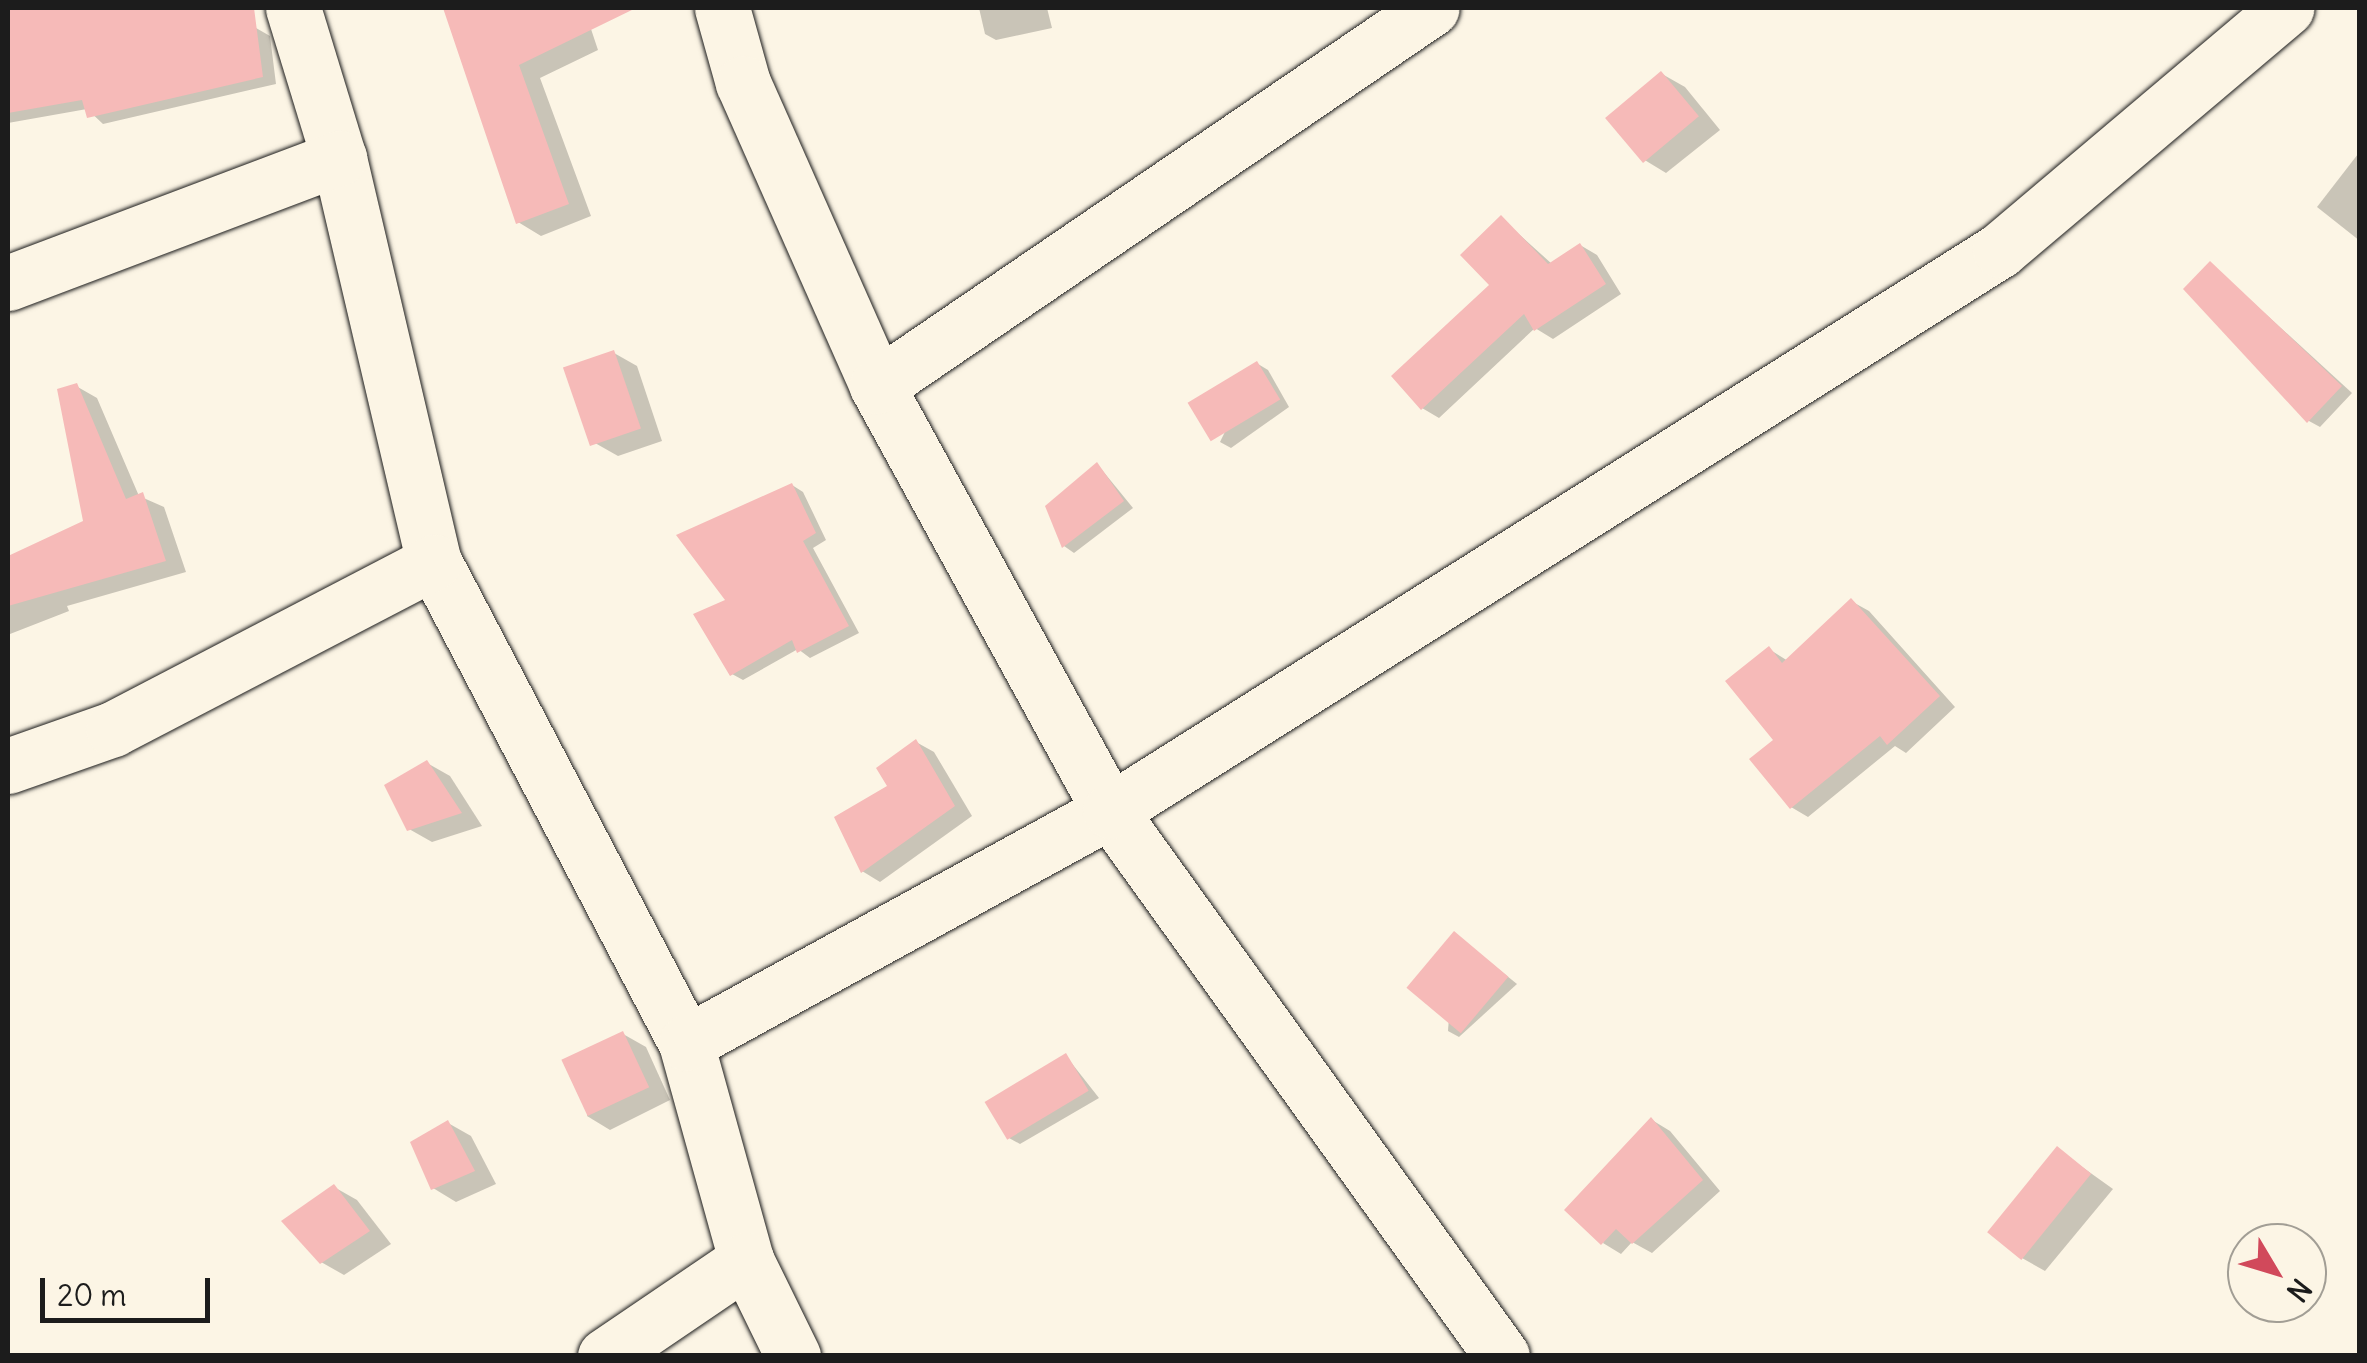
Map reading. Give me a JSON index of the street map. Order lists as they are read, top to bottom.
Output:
{
  "scale_bar": "20 m",
  "north": "bottom right"
}
